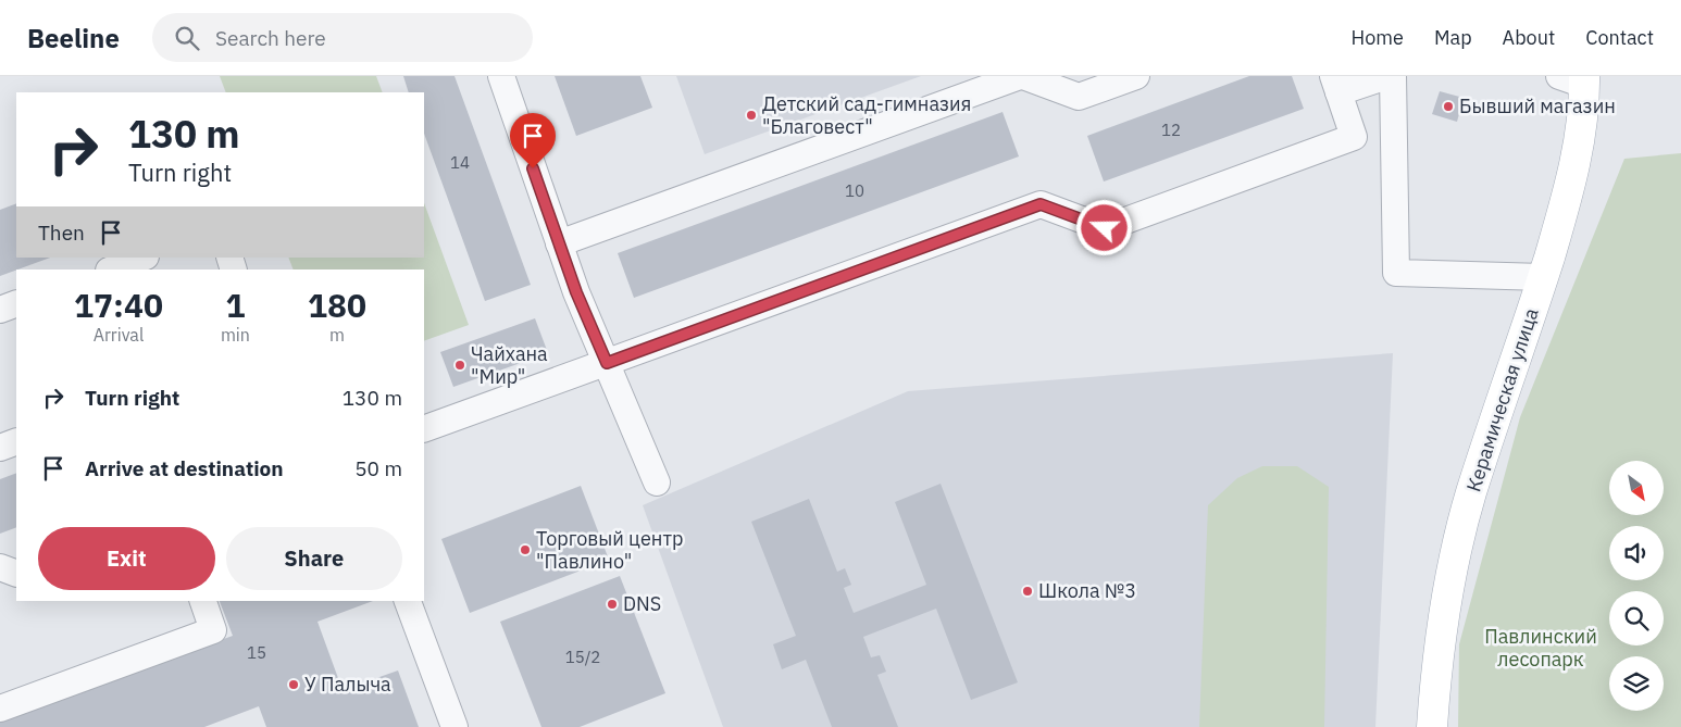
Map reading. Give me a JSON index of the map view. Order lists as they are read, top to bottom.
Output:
{
  "streets": {
    "main road": ["Керамическая улица"]
  },
  "parks": ["Павлинский лесопарк"],
  "places": [
    "Бывший магазин",
    "Детский сад-гимназия \"Благовест\"",
    "Чайхана \"Мир\"",
    "Торговый центр \"Павлино\"",
    "Школа №3",
    "DNS",
    "У Палыча"
  ],
  "house_numbers": [
    "12",
    "14",
    "10",
    "15",
    "15/2"
  ],
  "north": "bottom right",
  "page": {
    "header": "Beeline",
    "search": "Search here",
    "nav": [
      "Home",
      "Map",
      "About",
      "Contact"
    ],
    "turn": ["130 m", "Turn right"],
    "then": "Then",
    "eta": [
      "17:40",
      "Arrival",
      "1",
      "min",
      "180",
      "m"
    ],
    "list": [
      {
        "name": "Turn right",
        "value": "130 m"
      },
      {
        "name": "Arrive at destination",
        "value": "50 m"
      }
    ],
    "buttons": ["Exit", "Share"]
  }
}
